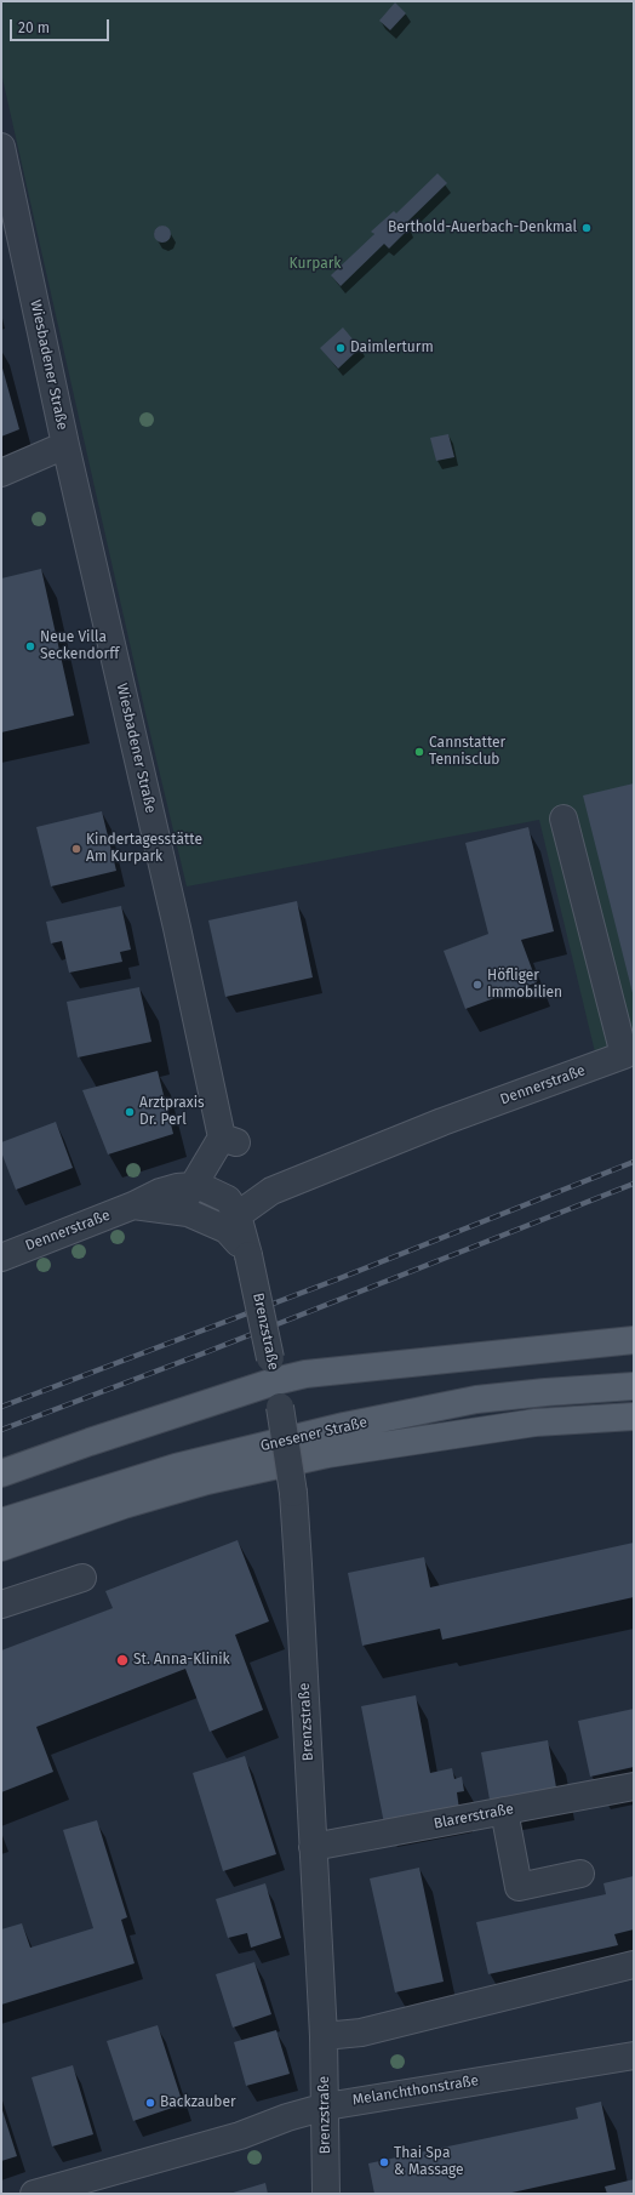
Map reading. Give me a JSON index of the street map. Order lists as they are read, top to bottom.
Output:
{
  "streets": {
    "main road": ["Gnesener Straße"],
    "street": [
      "Wiesbadener Straße",
      "Dennerstraße",
      "Brenzstraße",
      "Blarerstraße",
      "Melanchthonstraße"
    ]
  },
  "crossings": [
    ["Wiesbadener Straße", "Dennerstraße"],
    ["Dennerstraße", "Brenzstraße"],
    ["Brenzstraße", "Blarerstraße"],
    ["Brenzstraße", "Melanchthonstraße"]
  ],
  "parks": ["Kurpark"],
  "places": [
    "Berthold-Auerbach-Denkmal",
    "Daimlerturm",
    "Neue Villa Seckendorff",
    "Cannstatter Tennisclub",
    "Kindertagesstätte Am Kurpark",
    "Höfliger Immobilien",
    "Arztpraxis Dr. Perl",
    "St. Anna-Klinik",
    "Backzauber",
    "Thai Spa & Massage"
  ],
  "scale_bar": "20 m"
}
